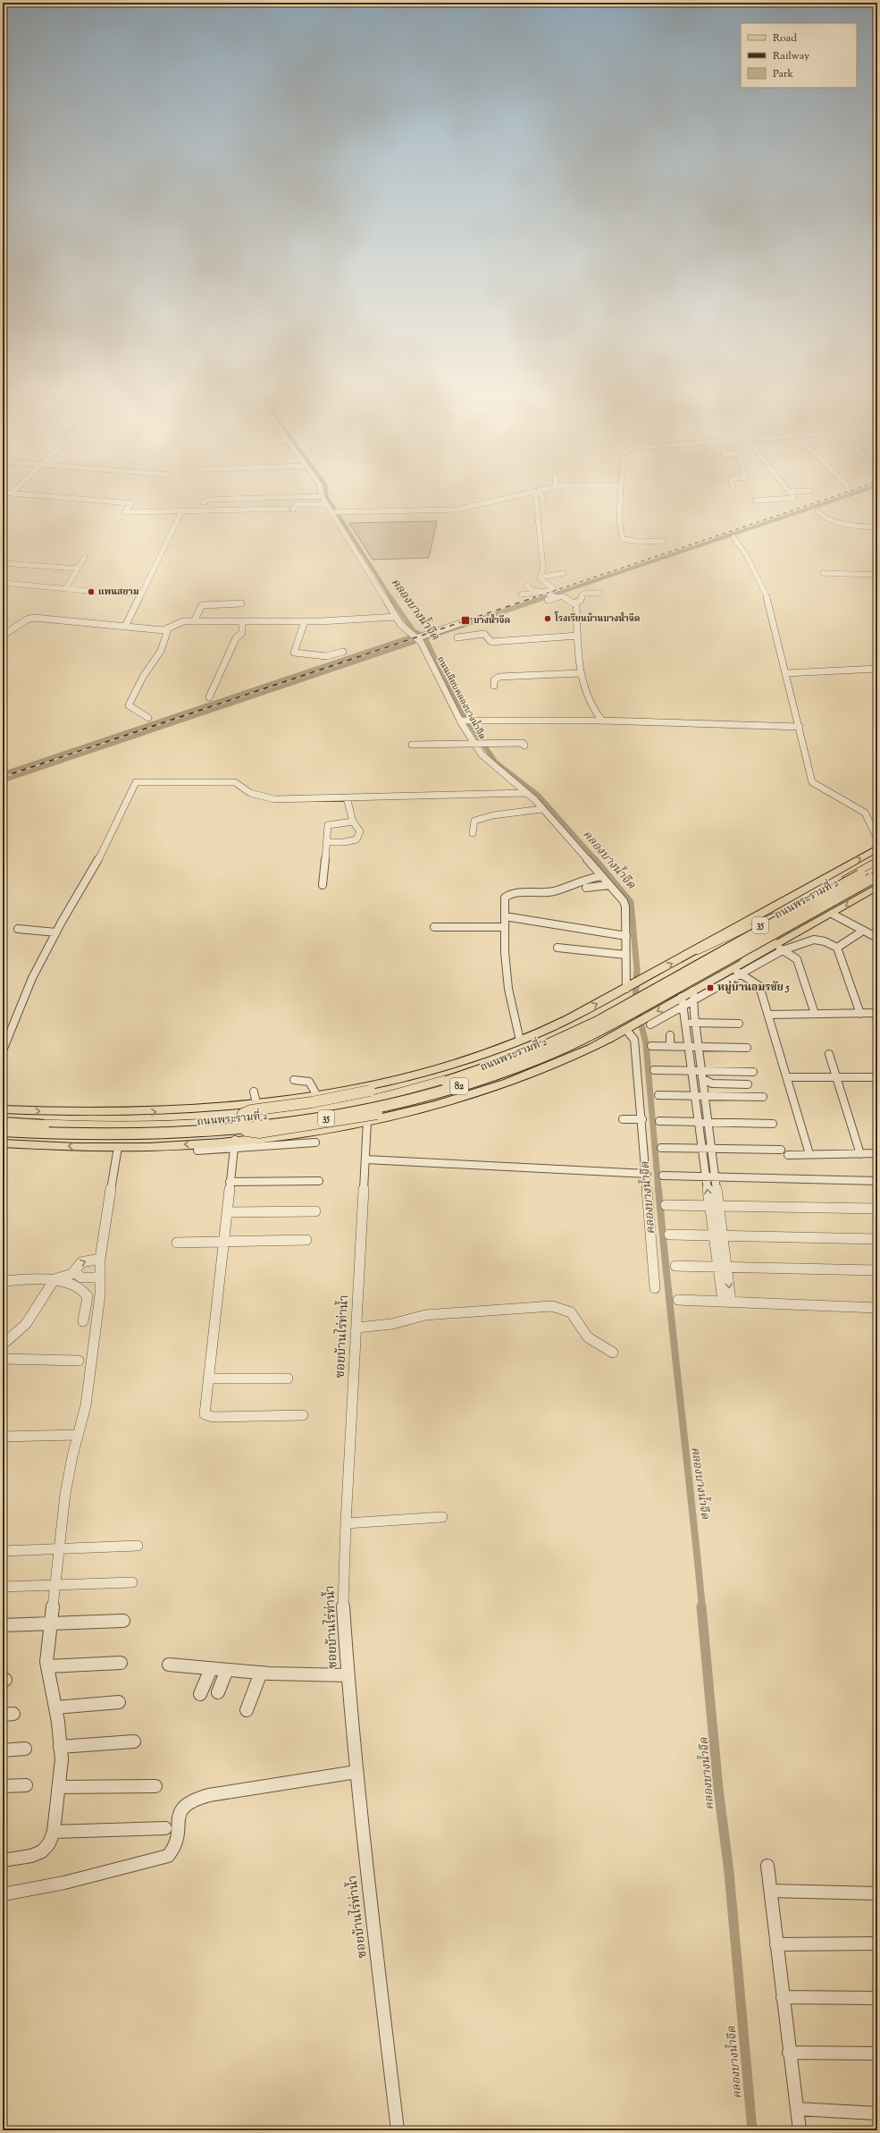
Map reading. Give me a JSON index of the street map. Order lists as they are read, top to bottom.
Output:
{
  "streets": {
    "highway": ["ถนนพระรามที่ 2", "35", "82"],
    "street": ["ถนนเลียบคลองบางน้ำจืด", "ซอยบ้านไร่ท่าน้ำ"]
  },
  "crossings": [
    ["ถนนเลียบคลองบางน้ำจืด", "ถนนพระรามที่ 2"],
    ["ถนนพระรามที่ 2", "82"],
    ["ถนนพระรามที่ 2", "ซอยบ้านไร่ท่าน้ำ"]
  ],
  "water": ["คลองบางน้ำจืด"],
  "places": {
    "other": ["แพนสยาม", "โรงเรียนบ้านบางนํ้าจืด"],
    "transit": ["บางน้ำจืด", "หมู่บ้านอมรชัย 5"]
  },
  "legend": ["Road", "Railway", "Park"]
}
